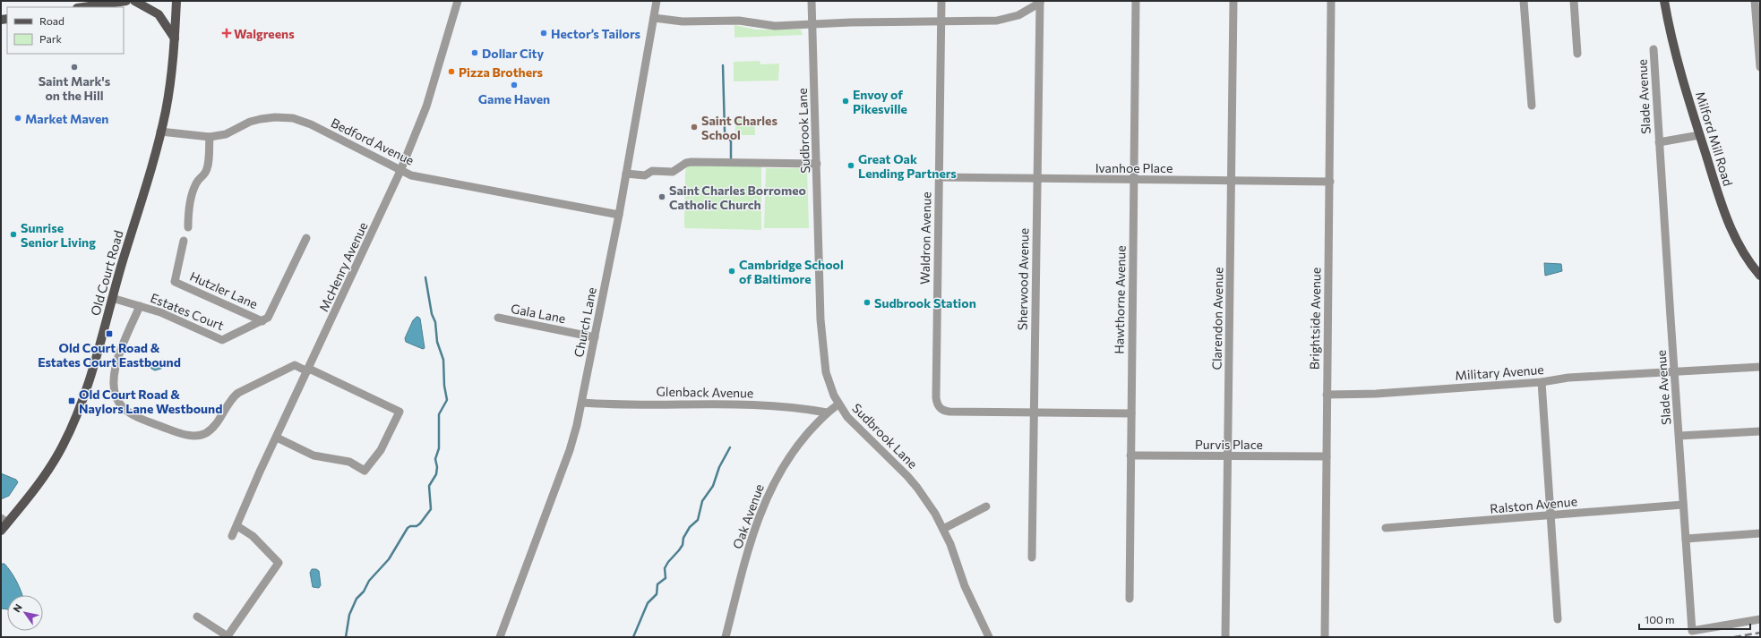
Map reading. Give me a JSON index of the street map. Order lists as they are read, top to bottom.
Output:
{
  "streets": {
    "main road": ["Milford Mill Road", "Old Court Road"],
    "street": [
      "Slade Avenue",
      "Sudbrook Lane",
      "Bedford Avenue",
      "Ivanhoe Place",
      "Waldron Avenue",
      "McHenry Avenue",
      "Sherwood Avenue",
      "Hutzler Lane",
      "Hawthorne Avenue",
      "Estates Court",
      "Gala Lane",
      "Clarendon Avenue",
      "Brightside Avenue",
      "Church Lane",
      "Military Avenue",
      "Glenback Avenue",
      "Purvis Place",
      "Ralston Avenue",
      "Oak Avenue"
    ]
  },
  "crossings": [
    ["Slade Avenue", "Milford Mill Road"],
    ["Slade Avenue", "Military Avenue"],
    ["Slade Avenue", "Ralston Avenue"],
    ["Sudbrook Lane", "Oak Avenue"],
    ["Bedford Avenue", "McHenry Avenue"],
    ["Bedford Avenue", "Old Court Road"],
    ["Bedford Avenue", "Church Lane"],
    ["Ivanhoe Place", "Waldron Avenue"],
    ["Ivanhoe Place", "Sherwood Avenue"],
    ["Ivanhoe Place", "Hawthorne Avenue"],
    ["Ivanhoe Place", "Clarendon Avenue"],
    ["Ivanhoe Place", "Brightside Avenue"],
    ["Waldron Avenue", "Sherwood Avenue"],
    ["Old Court Road", "Estates Court"],
    ["Hutzler Lane", "Estates Court"],
    ["Hawthorne Avenue", "Purvis Place"],
    ["Gala Lane", "Church Lane"],
    ["Clarendon Avenue", "Purvis Place"],
    ["Brightside Avenue", "Military Avenue"],
    ["Brightside Avenue", "Purvis Place"],
    ["Church Lane", "Glenback Avenue"],
    ["Glenback Avenue", "Oak Avenue"]
  ],
  "places": {
    "health": ["Walgreens"],
    "other": [
      "Hector’s Tailors",
      "Dollar City",
      "Saint Mark's on the Hill",
      "Pizza Brothers",
      "Game Haven",
      "Envoy of Pikesville",
      "Market Maven",
      "Saint Charles School",
      "Great Oak Lending Partners",
      "Saint Charles Borromeo Catholic Church",
      "Sunrise Senior Living",
      "Cambridge School of Baltimore",
      "Sudbrook Station"
    ],
    "transit": ["Old Court Road & Estates Court Eastbound", "Old Court Road & Naylors Lane Westbound"]
  },
  "legend": ["Road", "Park"],
  "scale_bar": "100 m",
  "north": "top left"
}
